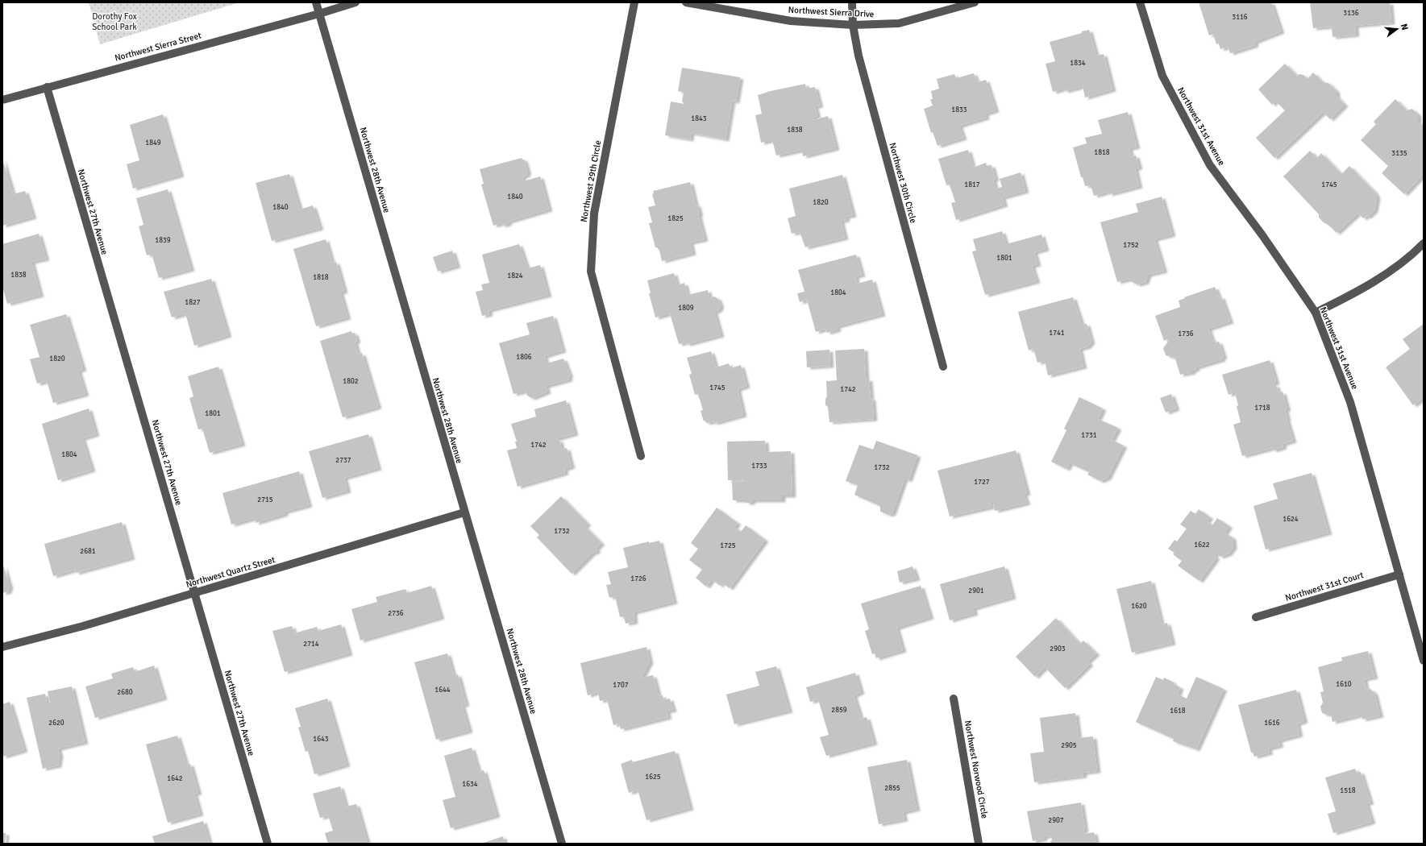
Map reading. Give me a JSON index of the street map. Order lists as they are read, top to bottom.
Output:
{
  "streets": {
    "street": [
      "Northwest Sierra Drive",
      "Northwest Sierra Street",
      "Northwest 31st Avenue",
      "Northwest 28th Avenue",
      "Northwest 29th Circle",
      "Northwest 30th Circle",
      "Northwest 27th Avenue",
      "Northwest Quartz Street",
      "Northwest 31st Court",
      "Northwest Norwood Circle"
    ]
  },
  "crossings": [
    ["Northwest Sierra Drive", "Northwest 30th Circle"],
    ["Northwest Sierra Street", "Northwest 28th Avenue"],
    ["Northwest Sierra Street", "Northwest 27th Avenue"],
    ["Northwest 31st Avenue", "Northwest 31st Court"],
    ["Northwest 28th Avenue", "Northwest Quartz Street"],
    ["Northwest 27th Avenue", "Northwest Quartz Street"]
  ],
  "parks": ["Dorothy Fox School Park"],
  "house_numbers": [
    "3136",
    "3116",
    "1834",
    "1833",
    "1843",
    "1838",
    "1849",
    "1818",
    "3135",
    "1817",
    "1745",
    "1840",
    "1820",
    "1840",
    "1825",
    "1839",
    "1752",
    "1801",
    "1838",
    "1824",
    "1818",
    "1804",
    "1827",
    "1809",
    "1741",
    "1736",
    "1806",
    "1820",
    "1802",
    "1745",
    "1742",
    "1718",
    "1801",
    "1731",
    "1742",
    "1804",
    "2737",
    "1733",
    "1732",
    "1727",
    "2715",
    "1624",
    "1732",
    "1622",
    "1725",
    "2681",
    "1726",
    "2901",
    "1620",
    "2736",
    "2714",
    "2903",
    "1610",
    "1707",
    "1644",
    "2680",
    "2859",
    "1618",
    "2620",
    "1616",
    "1643",
    "2905",
    "1625",
    "1642",
    "1634",
    "2855",
    "1518",
    "2907"
  ],
  "north": "right"
}
